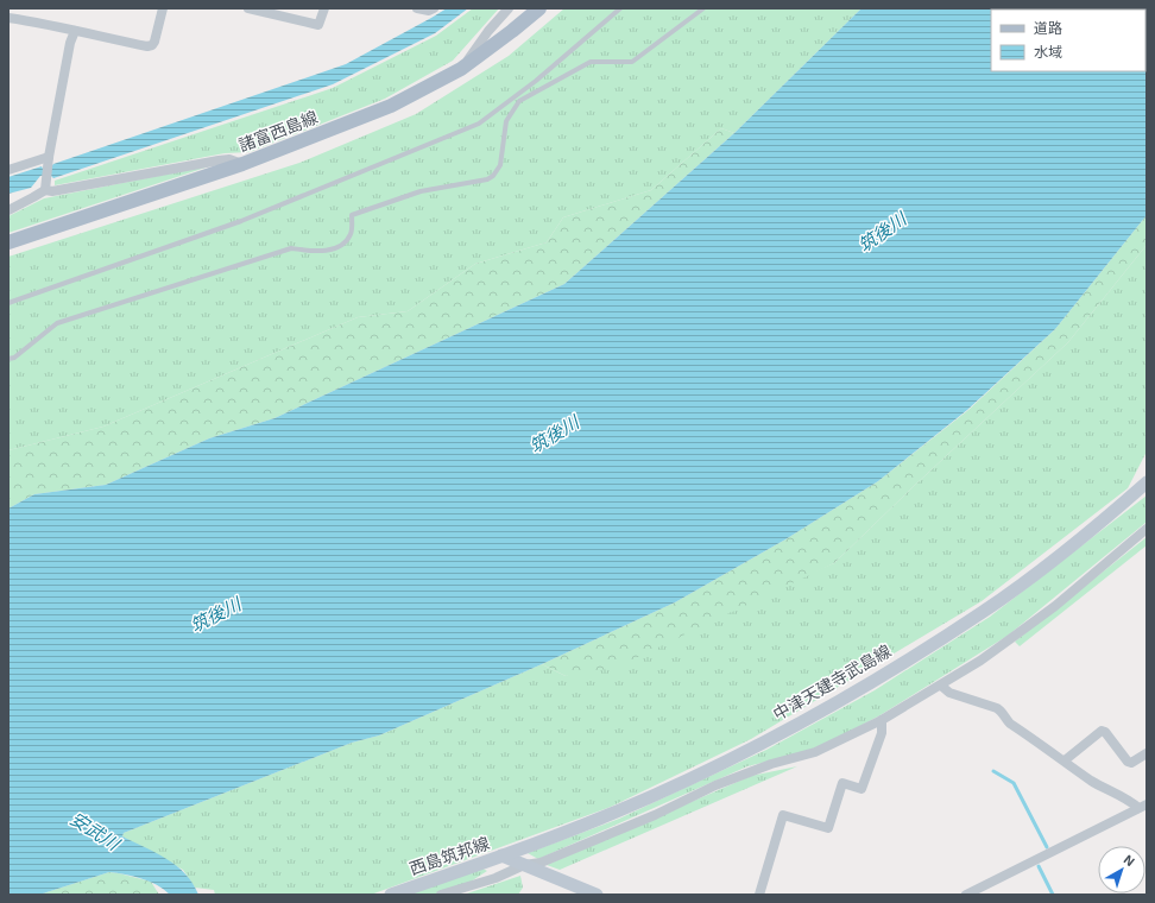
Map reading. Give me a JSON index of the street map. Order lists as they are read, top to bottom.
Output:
{
  "streets": {
    "main road": ["諸富西島線", "中津天建寺武島線", "西島筑邦線"]
  },
  "crossings": [
    ["中津天建寺武島線", "西島筑邦線"]
  ],
  "water": ["筑後川", "安武川"],
  "legend": ["道路", "水域"],
  "north": "top right"
}
